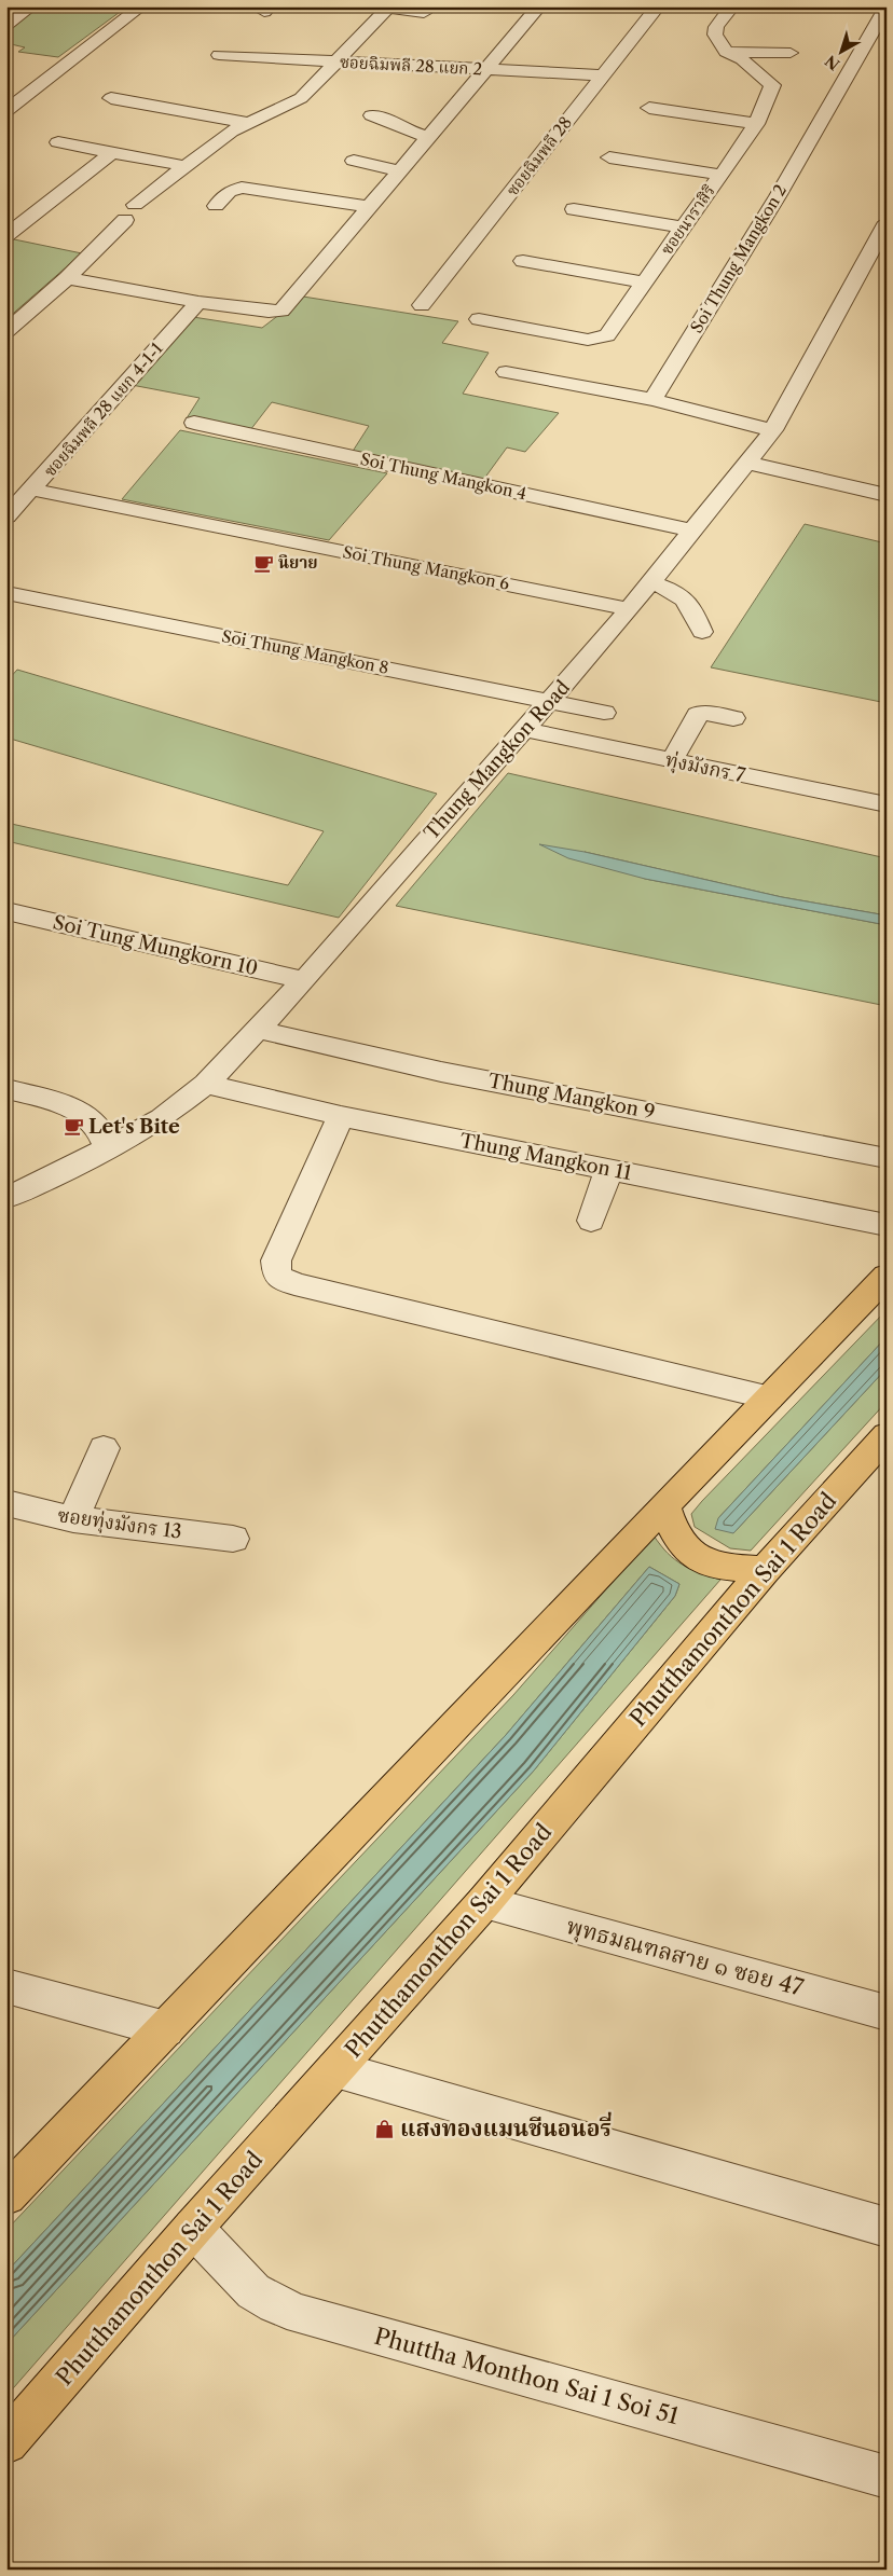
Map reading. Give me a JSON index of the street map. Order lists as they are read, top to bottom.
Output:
{
  "streets": {
    "main road": ["Phutthamonthon Sai 1 Road"],
    "street": [
      "ซอยฉิมพลี 28 แยก 2",
      "ซอยฉิมพลี 28",
      "ซอยนาราสิริ",
      "Soi Thung Mangkon 2",
      "ซอยฉิมพลี 28 แยก 4-1-1",
      "Soi Thung Mangkon 4",
      "Soi Thung Mangkon 6",
      "Soi Thung Mangkon 8",
      "Thung Mangkon Road",
      "ทุ่งมังกร 7",
      "Soi Tung Mungkorn 10",
      "Thung Mangkon 9",
      "Thung Mangkon 11",
      "ซอยทุ่งมังกร 13",
      "พุทธมณฑลสาย ๑ ซอย 47",
      "Phuttha Monthon Sai 1 Soi 51"
    ]
  },
  "crossings": [
    ["ซอยฉิมพลี 28 แยก 2", "ซอยฉิมพลี 28"],
    ["ซอยฉิมพลี 28 แยก 4-1-1", "Soi Thung Mangkon 6"],
    ["Soi Thung Mangkon 4", "Thung Mangkon Road"],
    ["Soi Thung Mangkon 6", "Thung Mangkon Road"],
    ["Soi Thung Mangkon 8", "Thung Mangkon Road"],
    ["Thung Mangkon Road", "ทุ่งมังกร 7"],
    ["Thung Mangkon Road", "Soi Tung Mungkorn 10"],
    ["Thung Mangkon Road", "Thung Mangkon 9"],
    ["Thung Mangkon Road", "Thung Mangkon 11"],
    ["Phutthamonthon Sai 1 Road", "พุทธมณฑลสาย ๑ ซอย 47"],
    ["Phutthamonthon Sai 1 Road", "Phuttha Monthon Sai 1 Soi 51"]
  ],
  "places": {
    "cafe": ["นิยาย", "Let's Bite"],
    "shop": ["แสงทองแมนชีนอนอรี่"]
  },
  "north": "bottom left"
}
